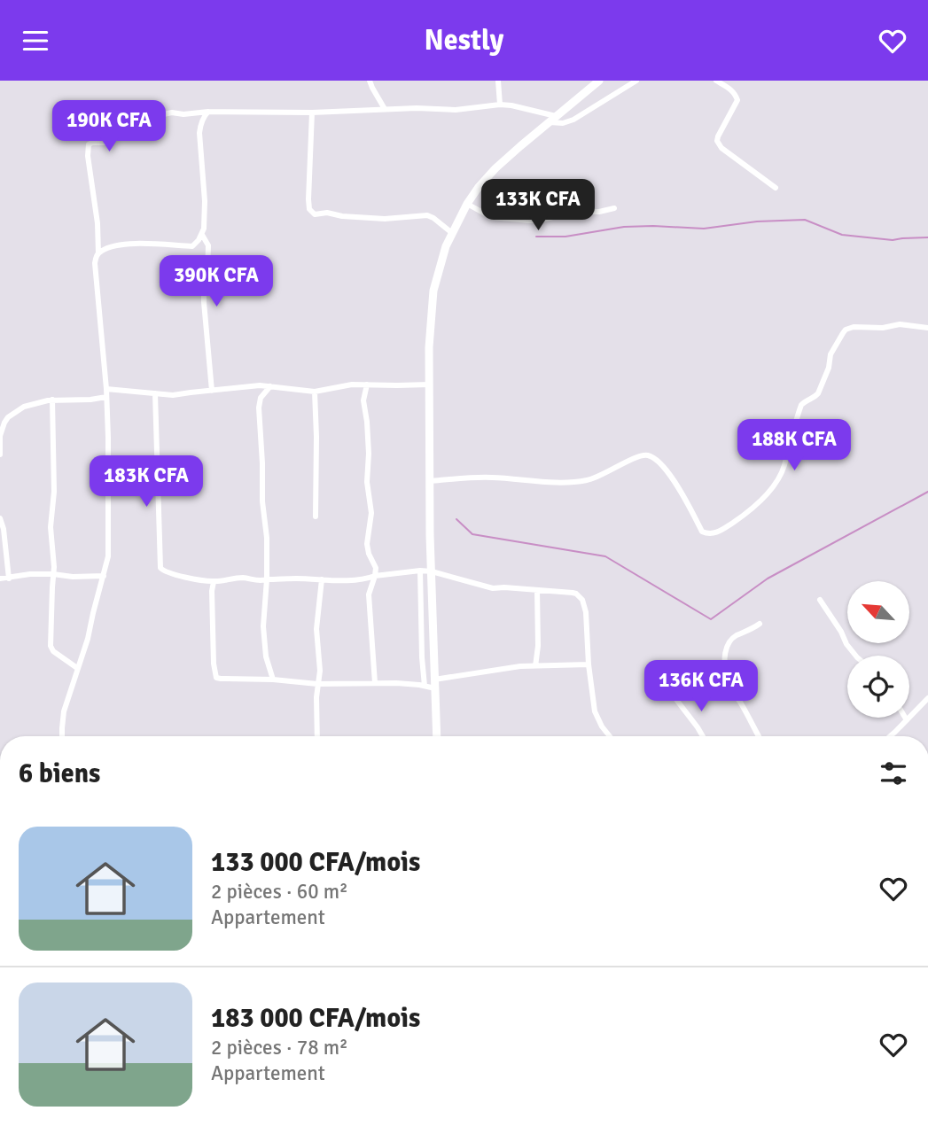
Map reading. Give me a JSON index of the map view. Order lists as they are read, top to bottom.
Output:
{
  "north": "top left",
  "page": {
    "header": "Nestly",
    "price": [
      "190K CFA",
      "133K CFA",
      "390K CFA",
      "188K CFA",
      "183K CFA",
      "136K CFA"
    ],
    "heading": "6 biens",
    "list": [
      {
        "name": "133 000 CFA/mois",
        "note": "2 pièces · 60 m² · Appartement"
      },
      {
        "name": "183 000 CFA/mois",
        "note": "2 pièces · 78 m² · Appartement"
      }
    ]
  }
}
